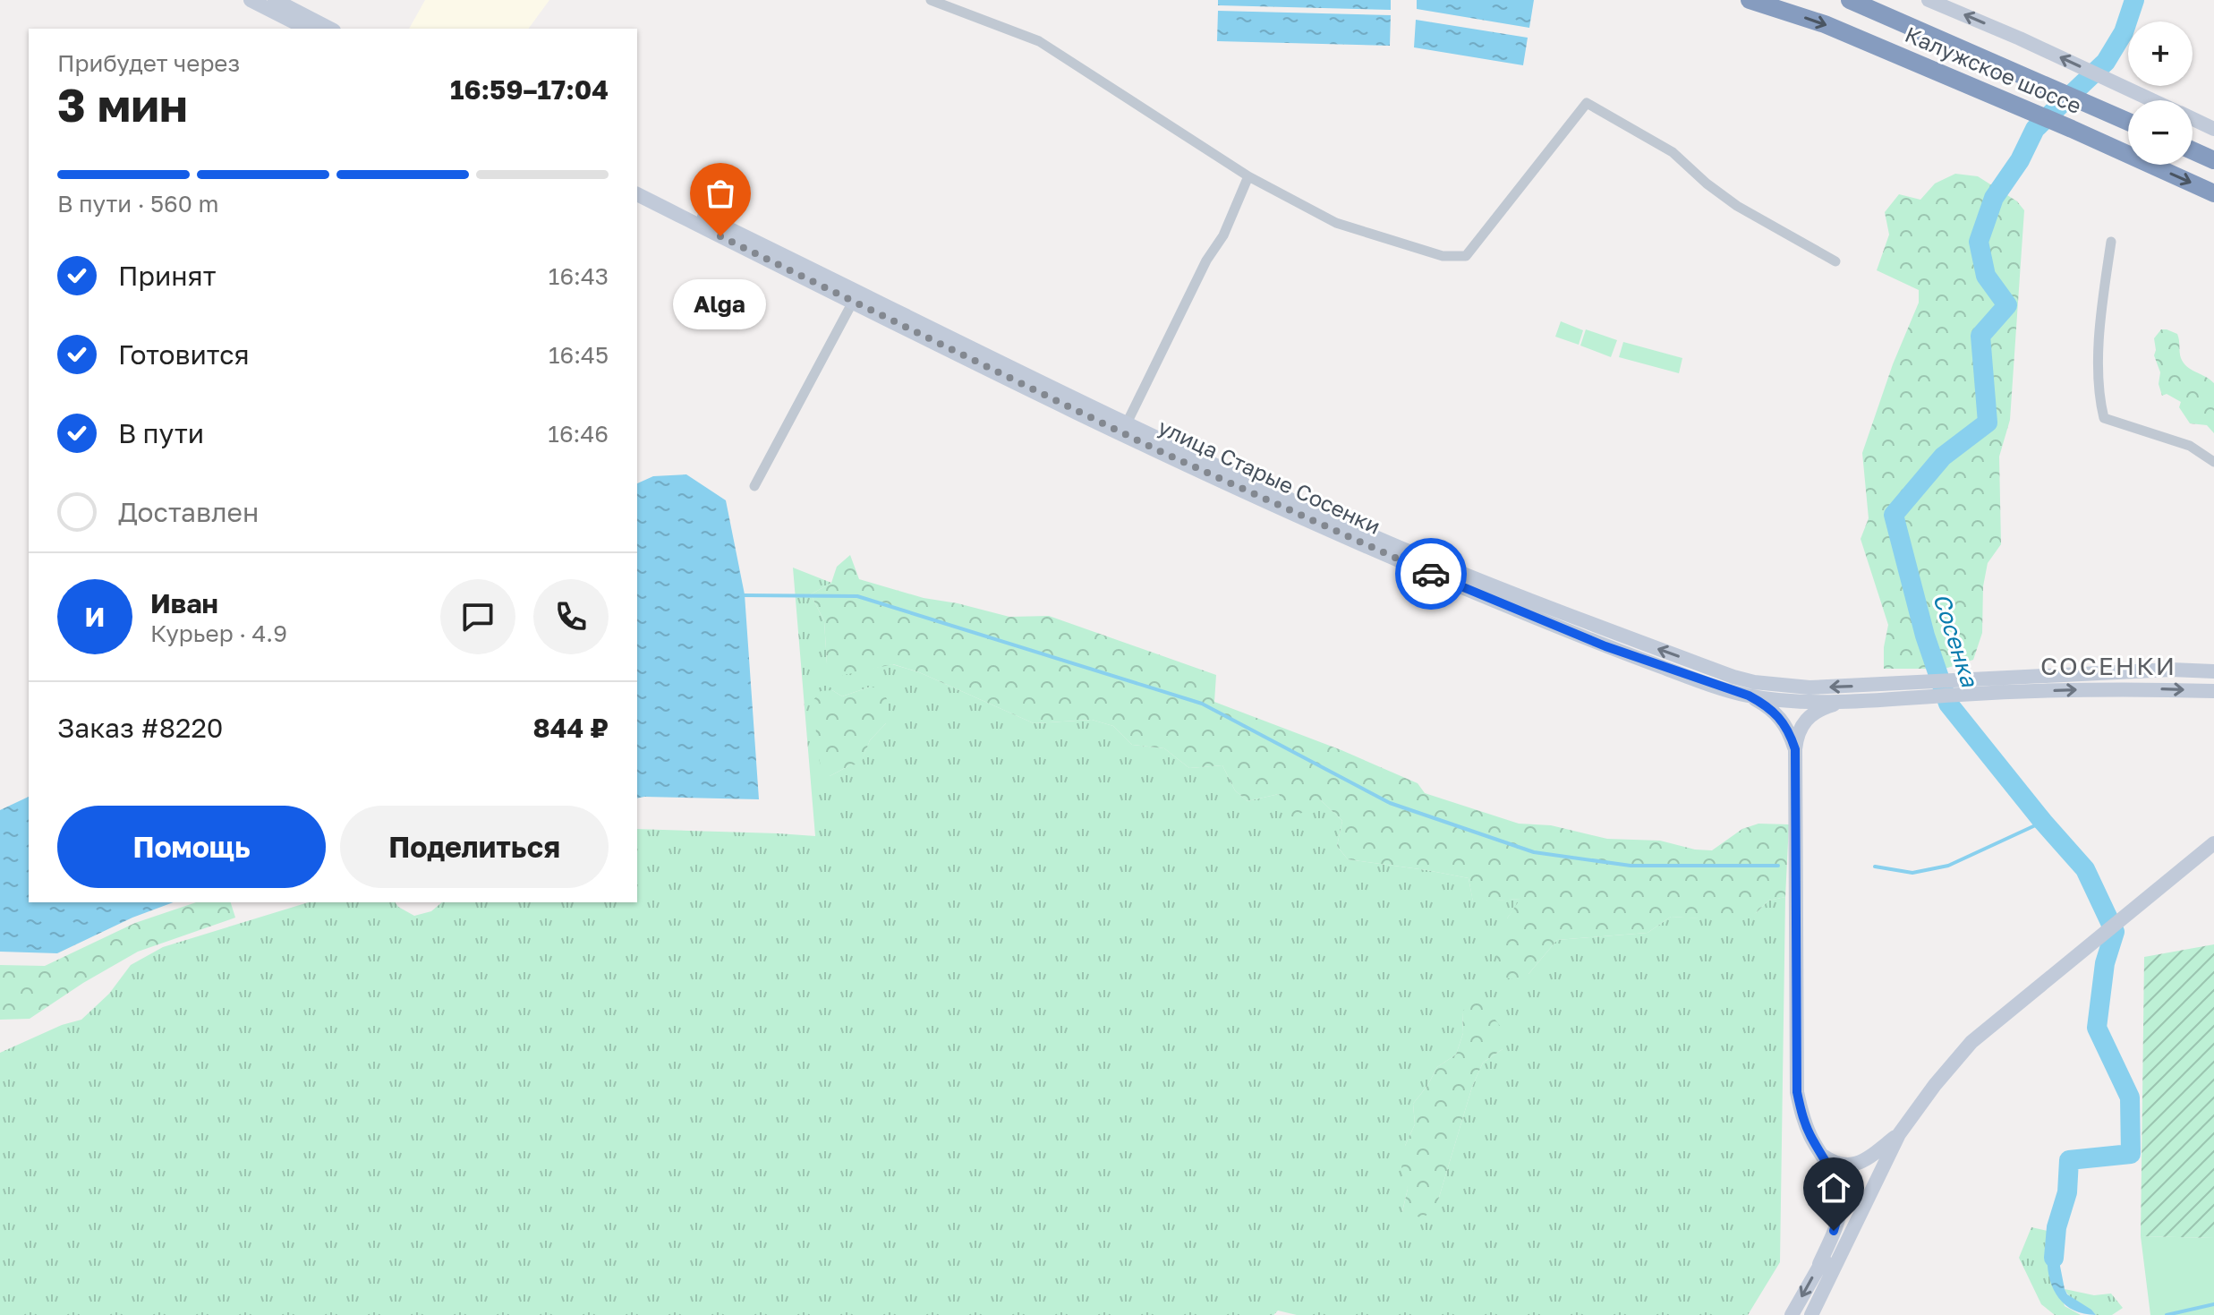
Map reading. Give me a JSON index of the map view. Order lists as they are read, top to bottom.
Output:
{
  "streets": {
    "highway": ["Калужское шоссе"],
    "main road": ["улица Старые Сосенки"]
  },
  "districts": ["СОСЕНКИ"],
  "water": ["Сосенка"],
  "places": ["Alga"],
  "page": {
    "map_buttons": ["+", "−"],
    "heading": ["3 мин", "Прибудет через", "16:59–17:04"],
    "panel": [
      "Иван",
      "Курьер · 4.9",
      "Заказ #8220",
      "844 ₽"
    ],
    "bar": "В пути · 560 m",
    "list": [
      ["Принят", "16:43"],
      ["Готовится", "16:45"],
      ["В пути", "16:46"],
      "Доставлен"
    ],
    "bubble": "Alga",
    "round": "И",
    "buttons": ["Помощь", "Поделиться"]
  }
}
